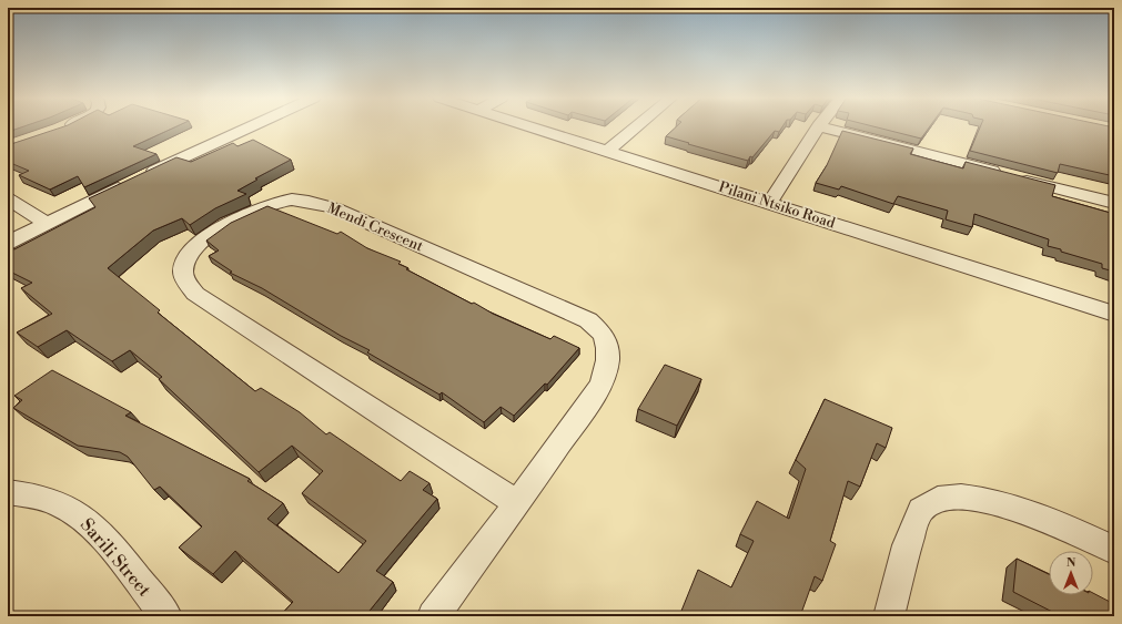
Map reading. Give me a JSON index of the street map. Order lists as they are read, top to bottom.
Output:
{
  "streets": {
    "street": ["Pilani Ntsiko Road", "Mendi Crescent", "Sarili Street"]
  },
  "north": "top"
}
